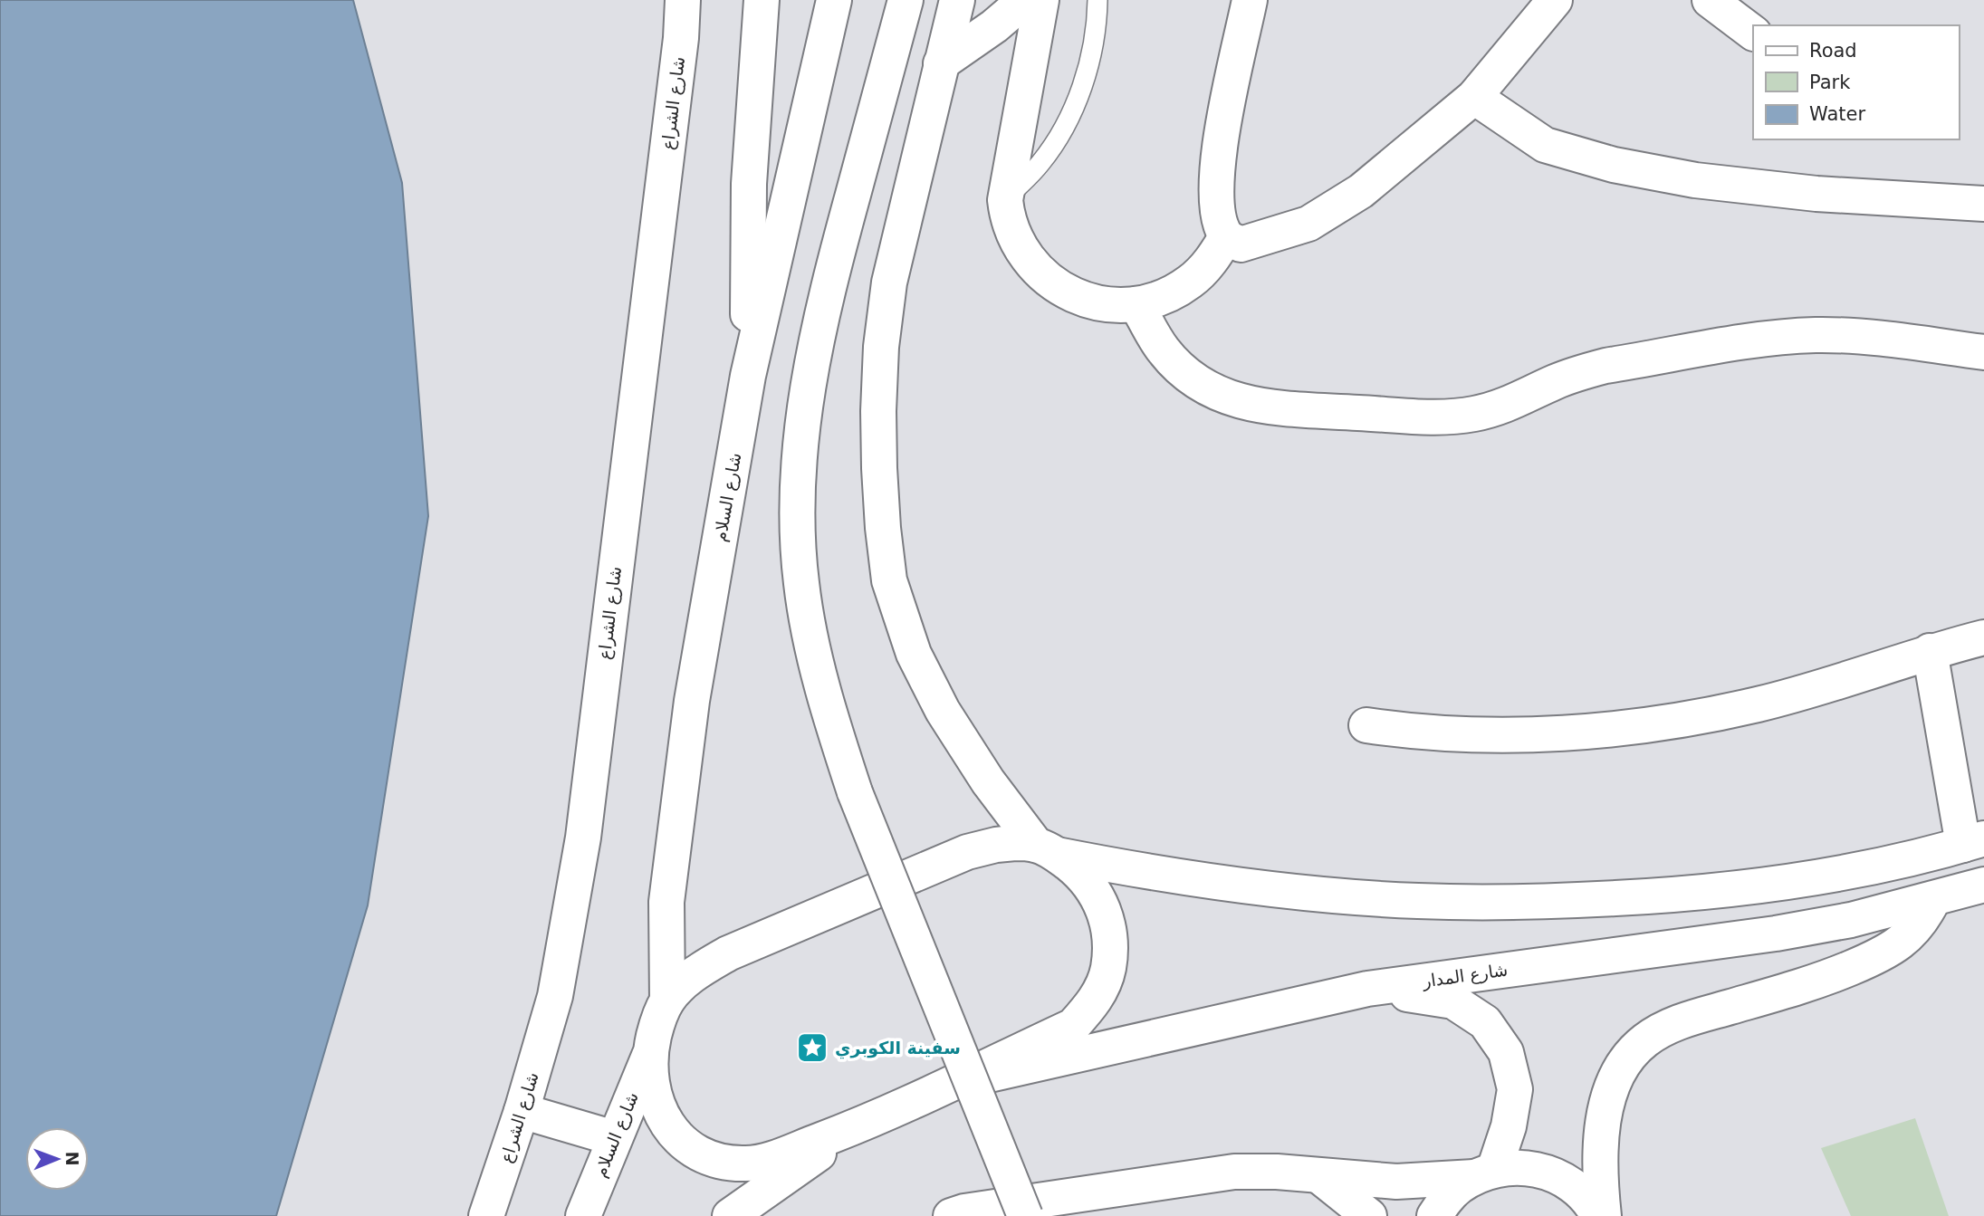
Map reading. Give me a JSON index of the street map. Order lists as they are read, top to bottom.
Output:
{
  "streets": {
    "street": ["شارع الشراع", "شارع السلام", "شارع المدار"]
  },
  "places": {
    "place": ["سفينة الكوبري"]
  },
  "legend": ["Road", "Park", "Water"],
  "north": "right"
}
